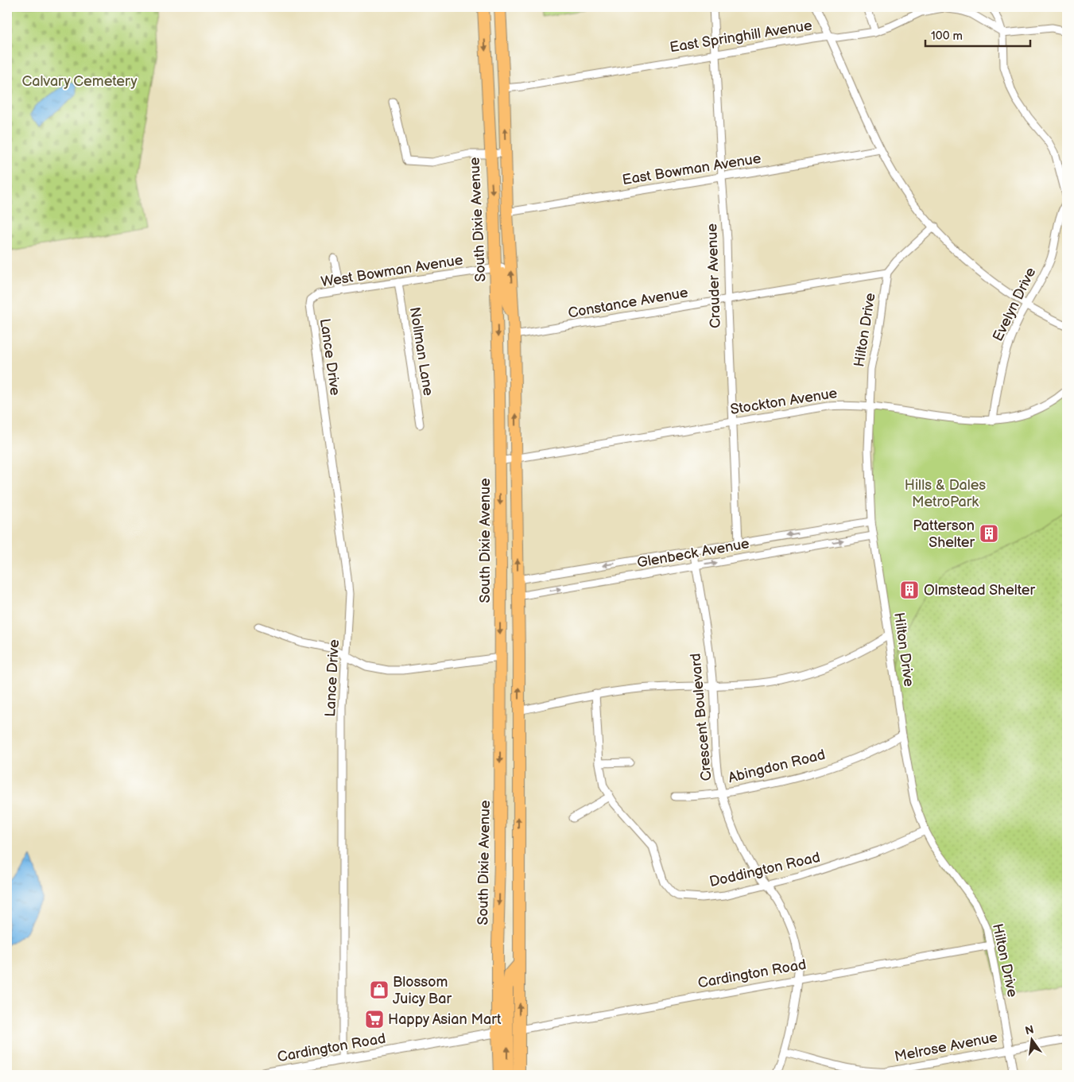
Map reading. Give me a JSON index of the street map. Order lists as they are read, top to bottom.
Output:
{
  "streets": {
    "main road": ["South Dixie Avenue"],
    "street": [
      "East Springhill Avenue",
      "East Bowman Avenue",
      "West Bowman Avenue",
      "Crauder Avenue",
      "Constance Avenue",
      "Evelyn Drive",
      "Hilton Drive",
      "Nollman Lane",
      "Lance Drive",
      "Stockton Avenue",
      "Glenbeck Avenue",
      "Crescent Boulevard",
      "Abingdon Road",
      "Doddington Road",
      "Cardington Road",
      "Melrose Avenue"
    ]
  },
  "crossings": [
    ["East Springhill Avenue", "Crauder Avenue"],
    ["East Bowman Avenue", "Crauder Avenue"],
    ["South Dixie Avenue", "West Bowman Avenue"],
    ["South Dixie Avenue", "Stockton Avenue"],
    ["South Dixie Avenue", "Cardington Road"],
    ["West Bowman Avenue", "Nollman Lane"],
    ["West Bowman Avenue", "Lance Drive"],
    ["Crauder Avenue", "Constance Avenue"],
    ["Crauder Avenue", "Stockton Avenue"],
    ["Crauder Avenue", "Glenbeck Avenue"],
    ["Constance Avenue", "Hilton Drive"],
    ["Evelyn Drive", "Stockton Avenue"],
    ["Hilton Drive", "Stockton Avenue"],
    ["Hilton Drive", "Glenbeck Avenue"],
    ["Hilton Drive", "Abingdon Road"],
    ["Hilton Drive", "Doddington Road"],
    ["Hilton Drive", "Cardington Road"],
    ["Hilton Drive", "Melrose Avenue"],
    ["Lance Drive", "Cardington Road"],
    ["Glenbeck Avenue", "Crescent Boulevard"],
    ["Crescent Boulevard", "Abingdon Road"],
    ["Crescent Boulevard", "Doddington Road"],
    ["Crescent Boulevard", "Cardington Road"],
    ["Crescent Boulevard", "Melrose Avenue"]
  ],
  "parks": ["Calvary Cemetery", "Hills & Dales MetroPark"],
  "places": {
    "building": ["Patterson Shelter", "Olmstead Shelter"],
    "shop": ["Blossom Juicy Bar"],
    "supermarket": ["Happy Asian Mart"]
  },
  "scale_bar": "100 m",
  "north": "top"
}
